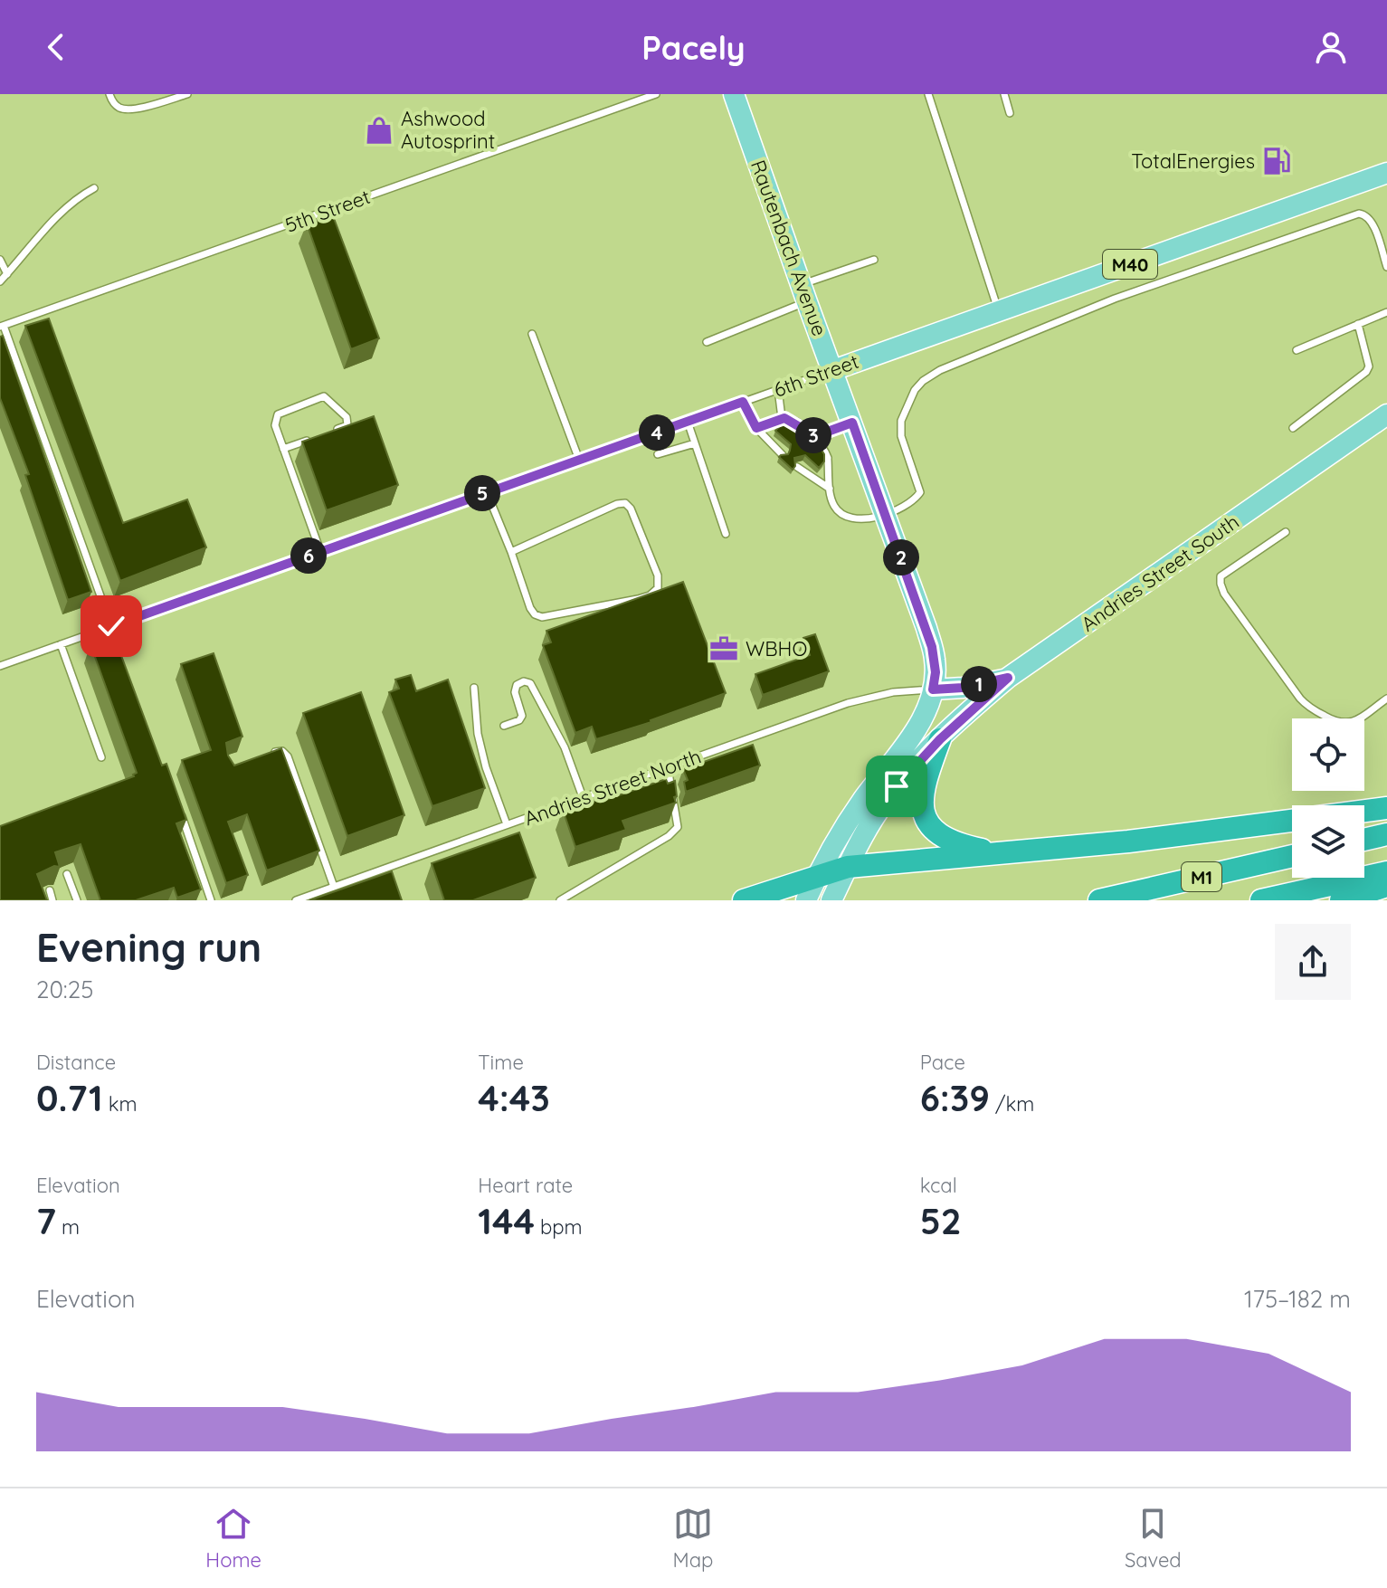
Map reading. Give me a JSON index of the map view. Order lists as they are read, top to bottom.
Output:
{
  "streets": {
    "highway": ["M1"],
    "main road": [
      "Rautenbach Avenue",
      "M40",
      "6th Street",
      "Andries Street South"
    ],
    "lane": ["5th Street", "Andries Street North"]
  },
  "crossings": [
    ["Rautenbach Avenue", "6th Street"],
    ["Rautenbach Avenue", "Andries Street North"]
  ],
  "places": {
    "shop": ["Ashwood Autosprint"],
    "fuel station": ["TotalEnergies"],
    "office": ["WBHO"]
  },
  "page": {
    "header": "Pacely",
    "pins": [
      "4",
      "3",
      "5",
      "6",
      "2",
      "1"
    ],
    "heading": ["Evening run", "20:25"],
    "stats": [
      ["Distance", "0.71 km"],
      ["Time", "4:43"],
      ["Pace", "6:39 /km"],
      ["Elevation", "7 m"],
      ["Heart rate", "144 bpm"],
      ["kcal", "52"]
    ],
    "chart": ["Elevation", "175–182 m"],
    "tabs": ["Home", "Map", "Saved"]
  }
}
